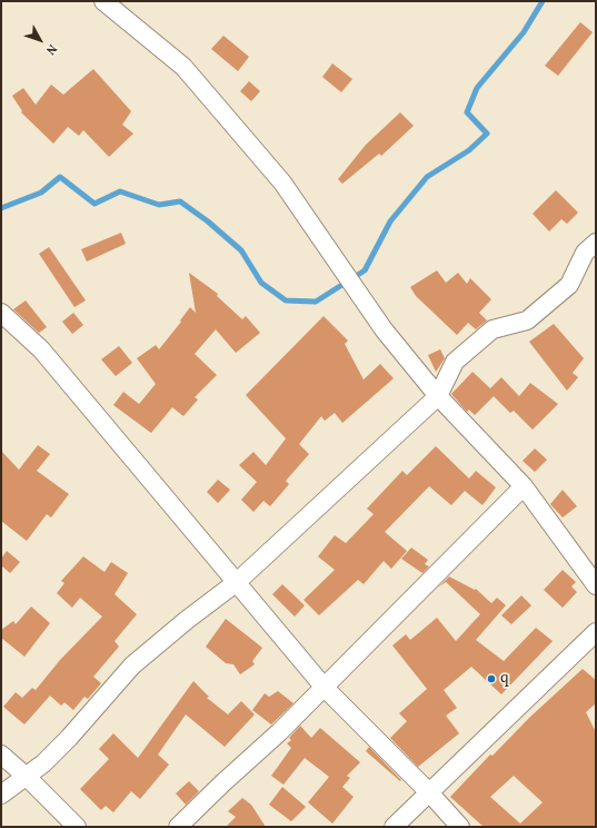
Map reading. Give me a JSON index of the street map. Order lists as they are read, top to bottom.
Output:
{
  "places": ["q"],
  "north": "bottom right"
}
